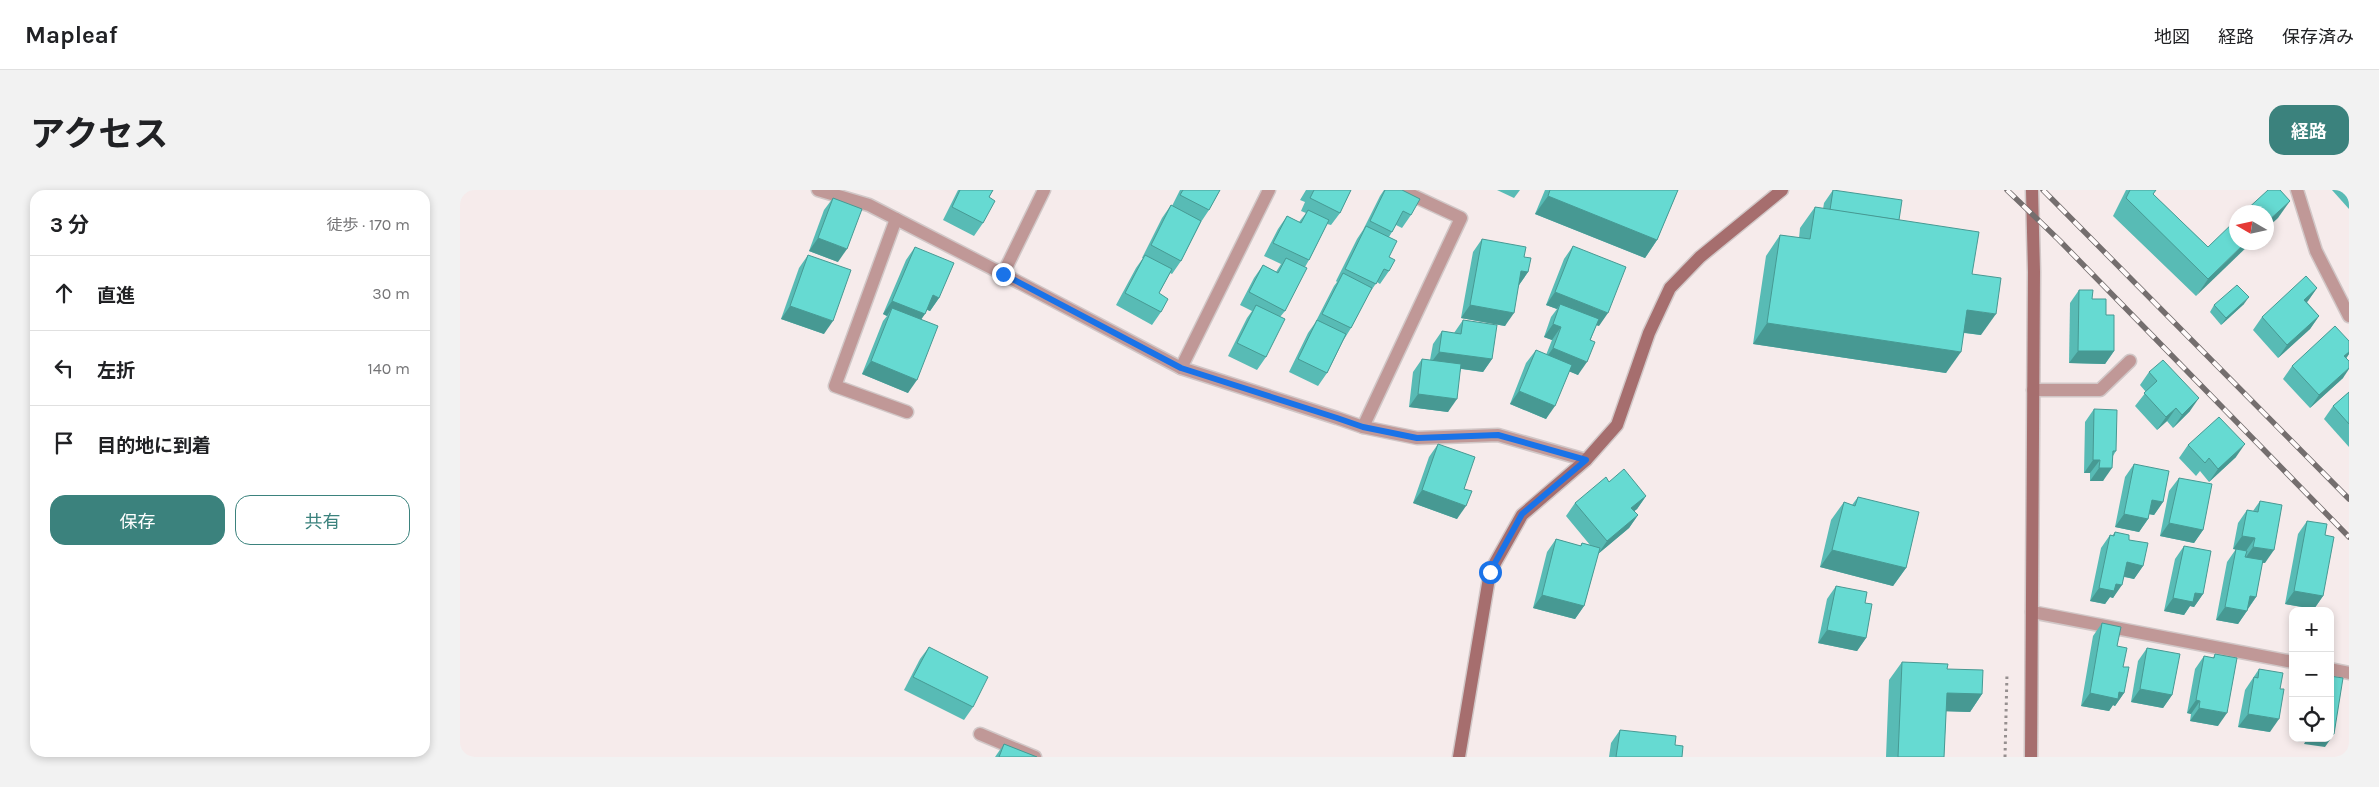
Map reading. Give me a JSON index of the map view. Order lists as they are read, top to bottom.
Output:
{
  "north": "left",
  "page": {
    "header": "Mapleaf",
    "nav": ["地図", "経路", "保存済み"],
    "title": "アクセス",
    "buttons": [
      "経路",
      ["保存", "共有"]
    ],
    "heading": ["3 分", "徒歩 · 170 m"],
    "list": [
      ["直進", "30 m"],
      ["左折", "140 m"],
      "目的地に到着"
    ],
    "map_buttons": ["+", "−"]
  }
}
